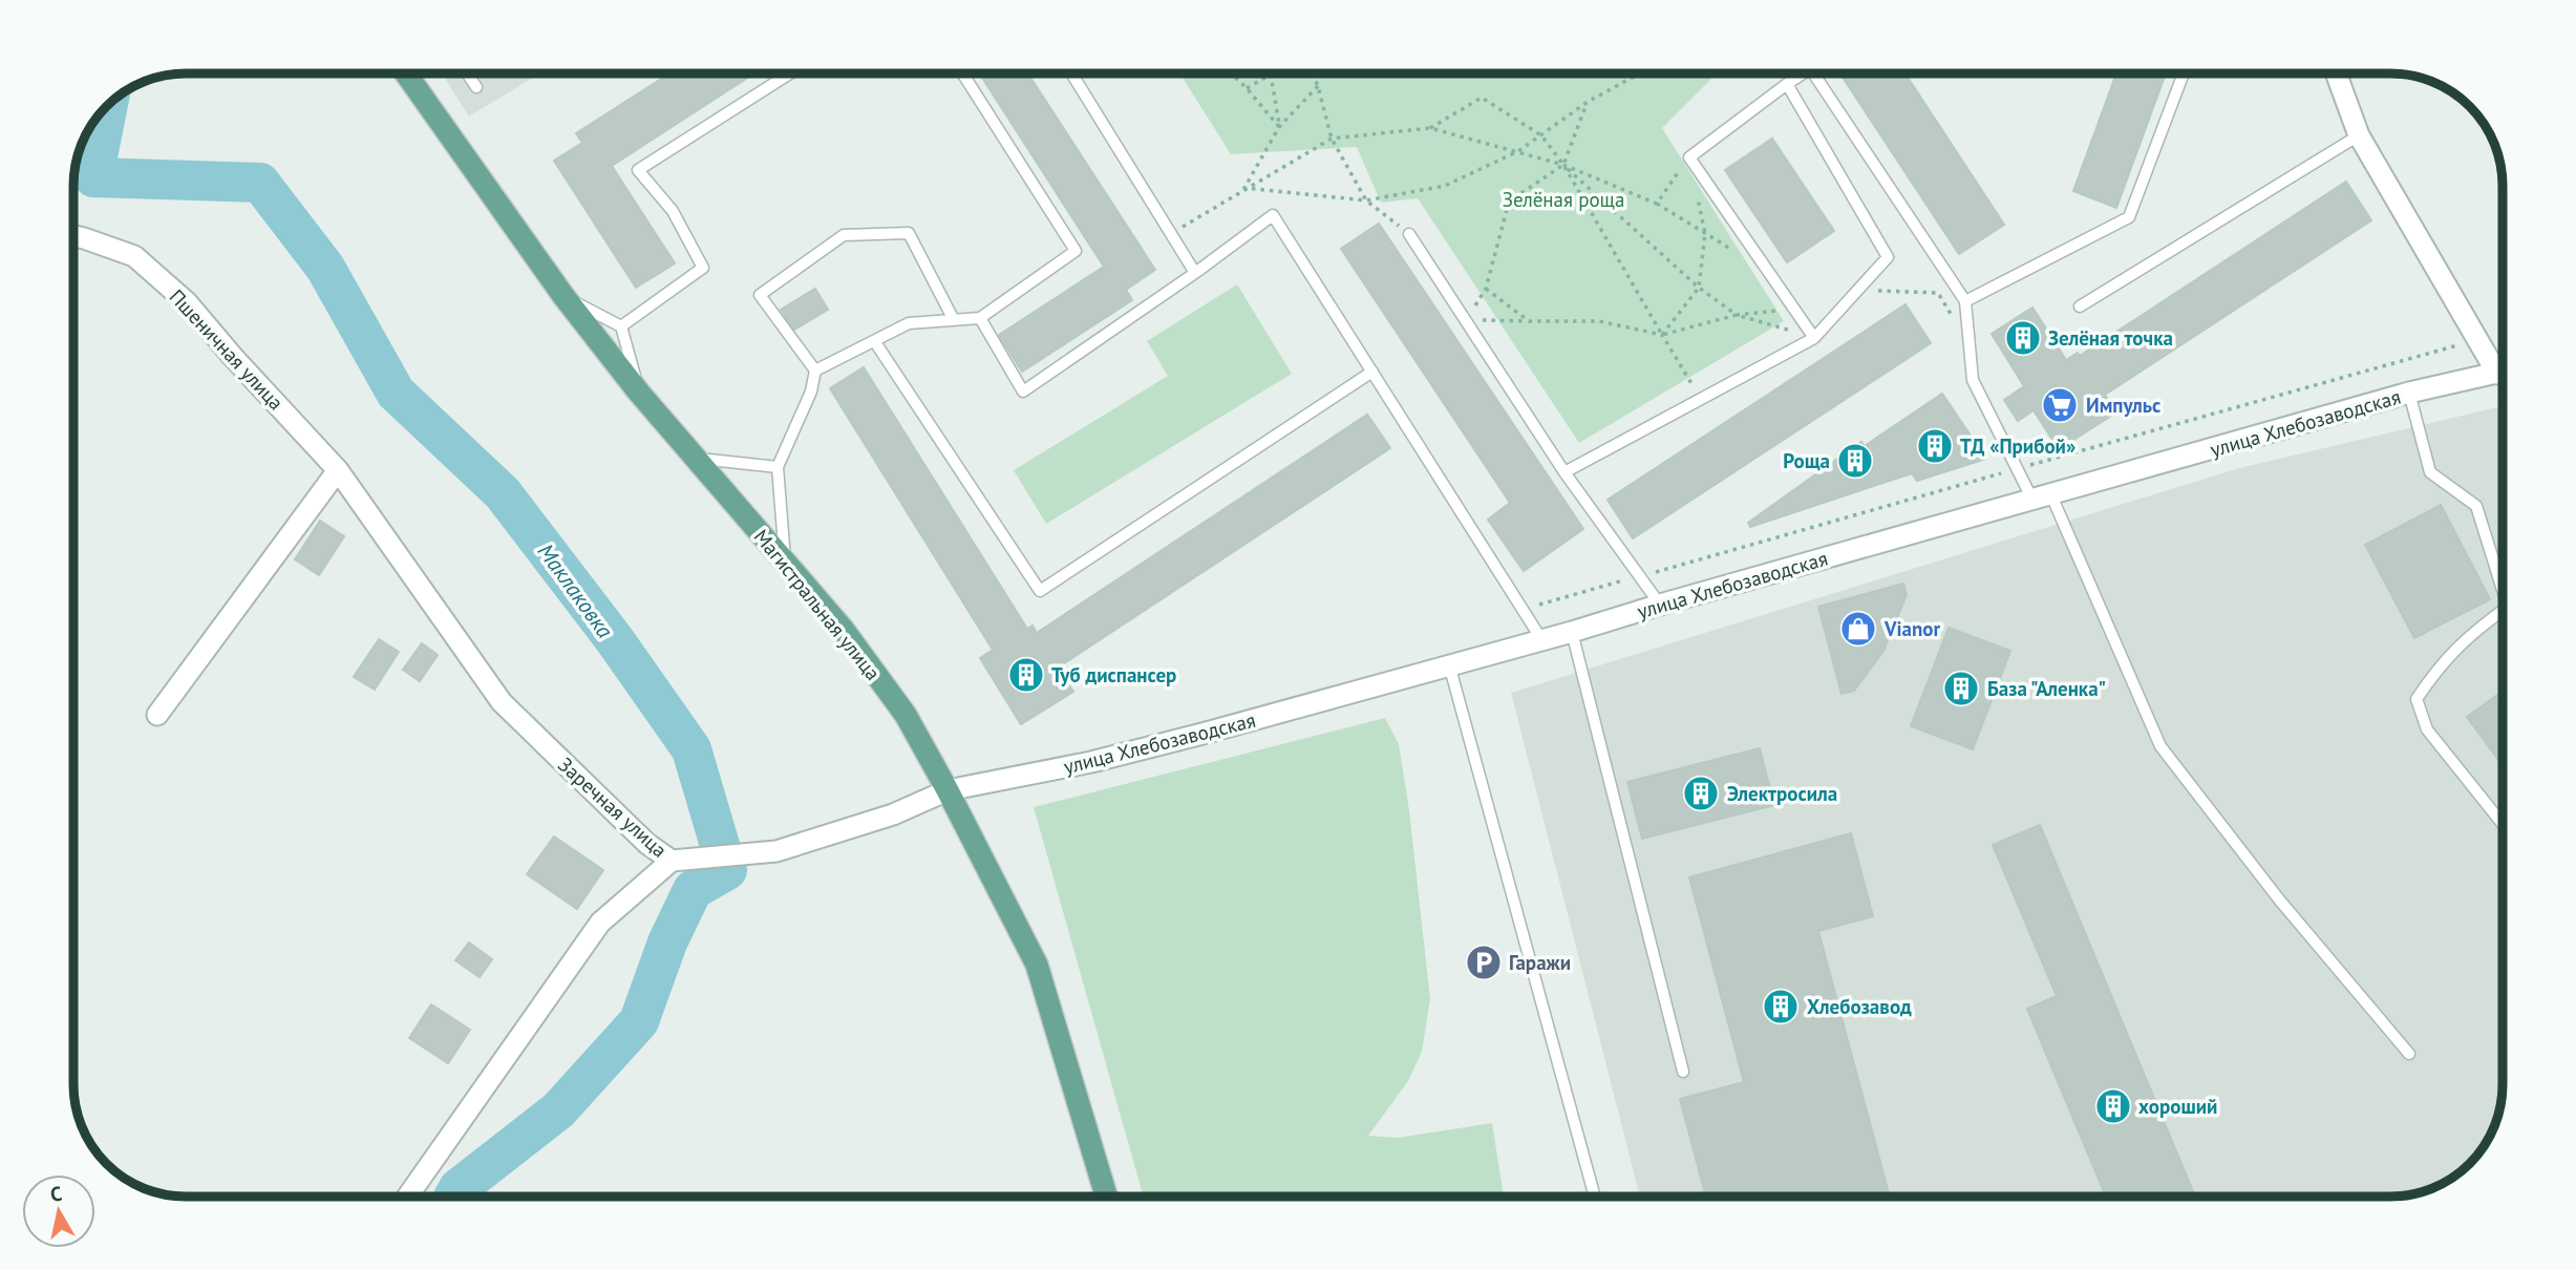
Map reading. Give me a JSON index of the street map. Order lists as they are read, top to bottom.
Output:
{
  "streets": {
    "main road": ["Магистральная улица"],
    "street": ["Пшеничная улица", "улица Хлебозаводская", "Заречная улица"]
  },
  "crossings": [
    ["Пшеничная улица", "Заречная улица"],
    ["улица Хлебозаводская", "Магистральная улица"],
    ["улица Хлебозаводская", "Заречная улица"]
  ],
  "water": ["Маклаковка"],
  "parks": ["Зелёная роща"],
  "places": {
    "building": [
      "Зелёная точка",
      "ТД «Прибой»",
      "Роща",
      "Туб диспансер",
      "База \"Аленка\"",
      "Электросила",
      "Хлебозавод",
      "хороший"
    ],
    "supermarket": ["Импульс"],
    "shop": ["Vianor"],
    "parking": ["Гаражи"]
  },
  "north": "top"
}
